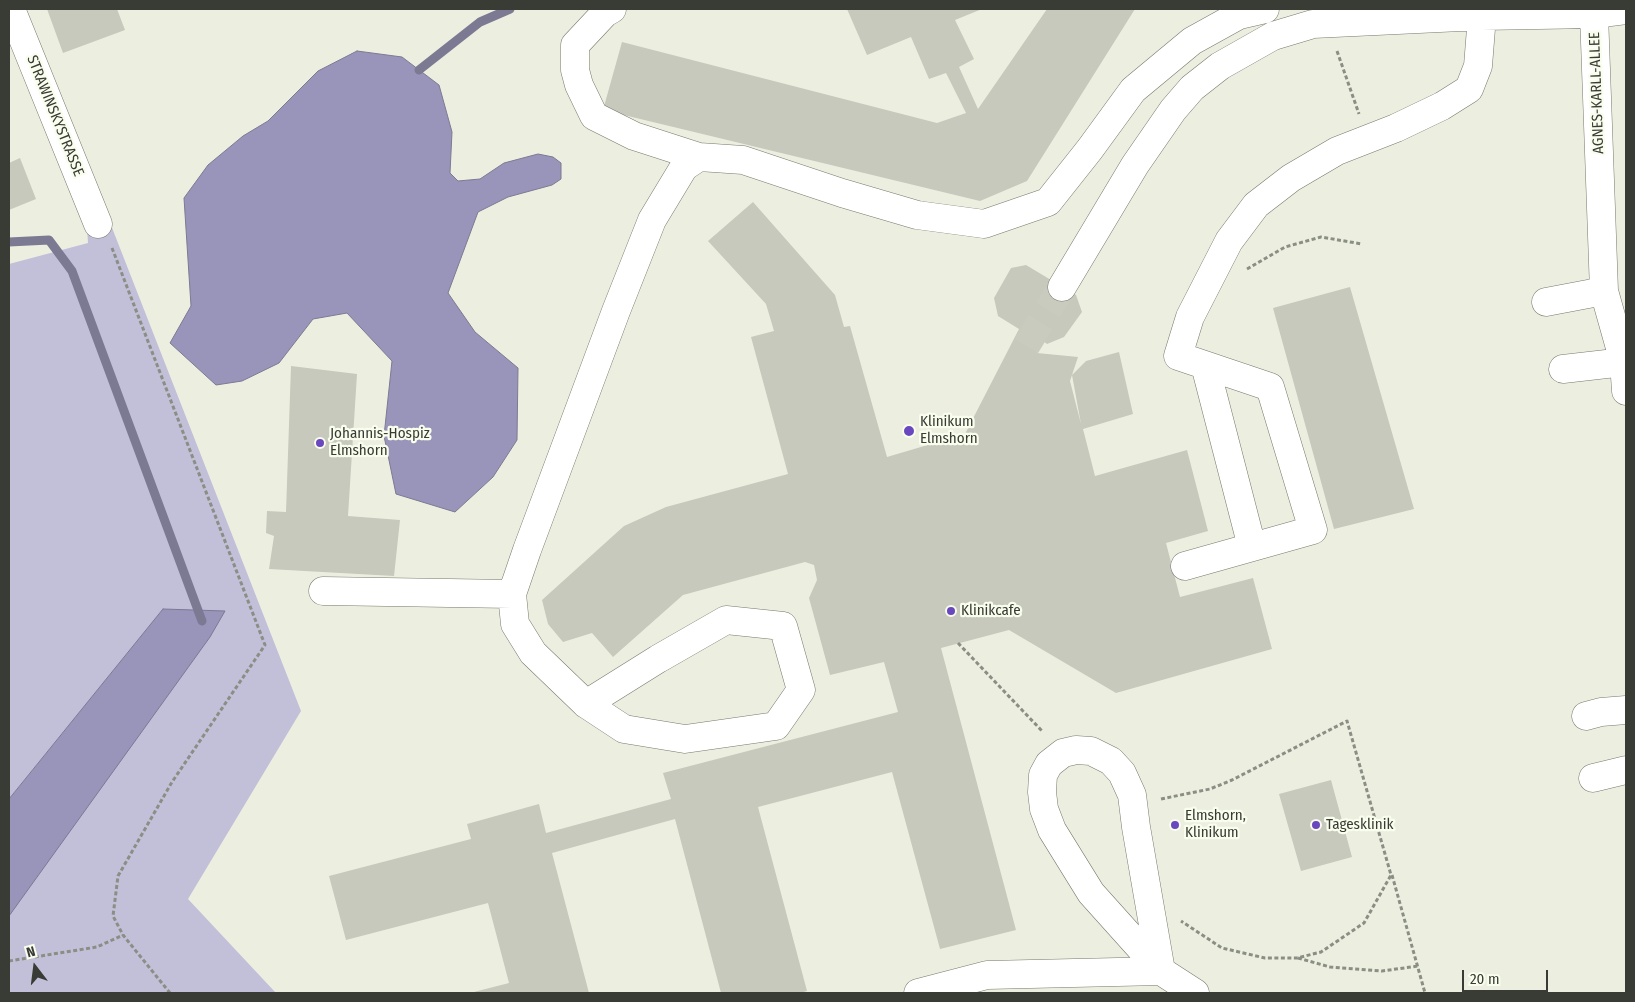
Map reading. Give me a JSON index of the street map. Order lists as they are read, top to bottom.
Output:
{
  "streets": {
    "street": ["AGNES-KARLL-ALLEE", "STRAWINSKYSTRASSE"]
  },
  "places": [
    "Klinikum Elmshorn",
    "Johannis-Hospiz Elmshorn",
    "Klinikcafe",
    "Elmshorn, Klinikum",
    "Tagesklinik"
  ],
  "scale_bar": "20 m",
  "north": "top"
}
